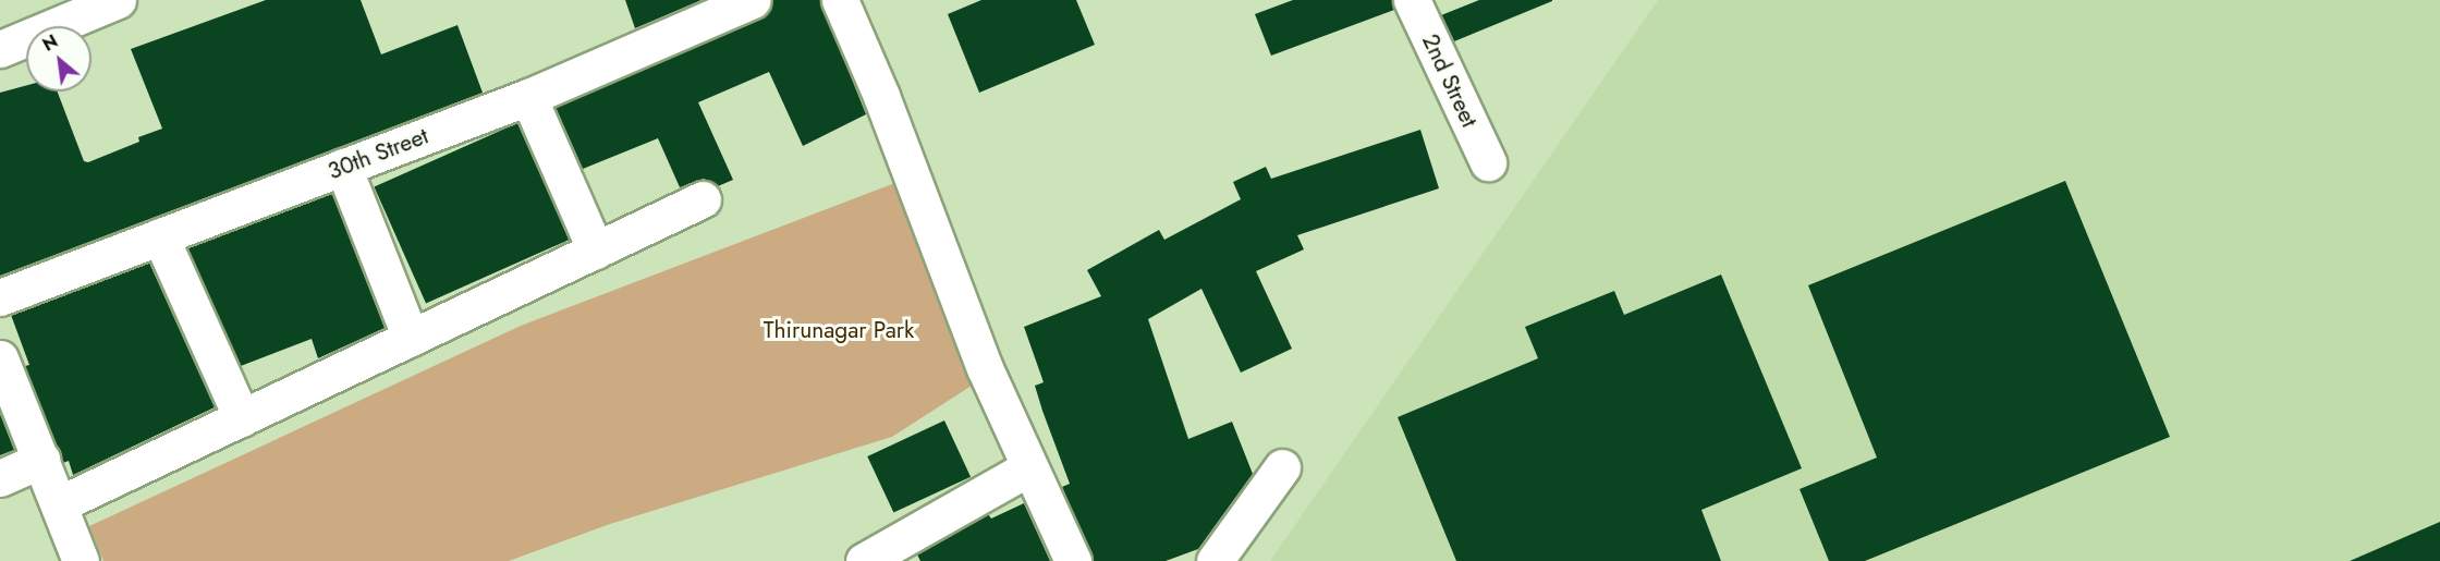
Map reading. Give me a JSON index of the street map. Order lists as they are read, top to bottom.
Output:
{
  "streets": {
    "street": ["2nd Street", "30th Street"]
  },
  "parks": ["Thirunagar Park"],
  "north": "top left"
}
